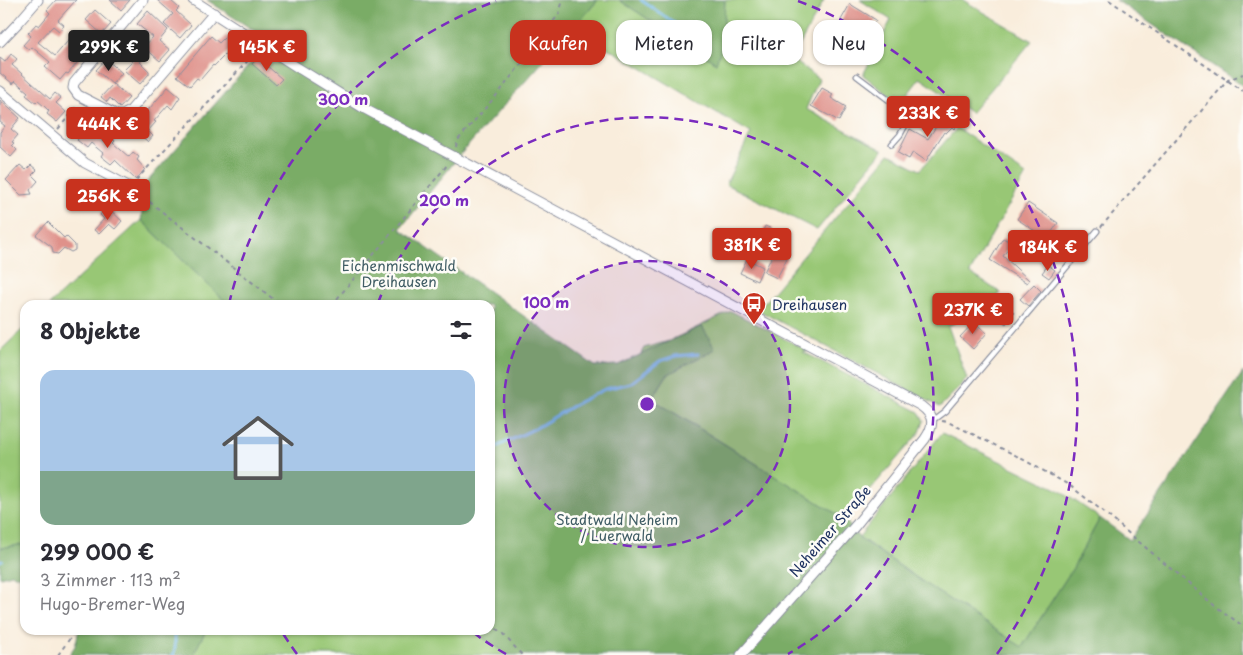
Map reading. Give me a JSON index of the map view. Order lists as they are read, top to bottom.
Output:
{
  "streets": {
    "street": ["Neheimer Straße"]
  },
  "parks": ["Eichenmischwald Dreihausen", "Stadtwald Neheim / Luerwald"],
  "places": {
    "bus stop": ["Dreihausen"]
  },
  "page": {
    "chip": [
      "Kaufen",
      "Mieten",
      "Filter",
      "Neu"
    ],
    "price": [
      "299K €",
      "145K €",
      "233K €",
      "444K €",
      "256K €",
      "381K €",
      "184K €",
      "237K €"
    ],
    "heading": "8 Objekte",
    "list": [
      {
        "name": "299 000 €",
        "note": "3 Zimmer · 113 m² · Hugo-Bremer-Weg"
      }
    ]
  },
  "rings": ["300 m", "200 m", "100 m"]
}
